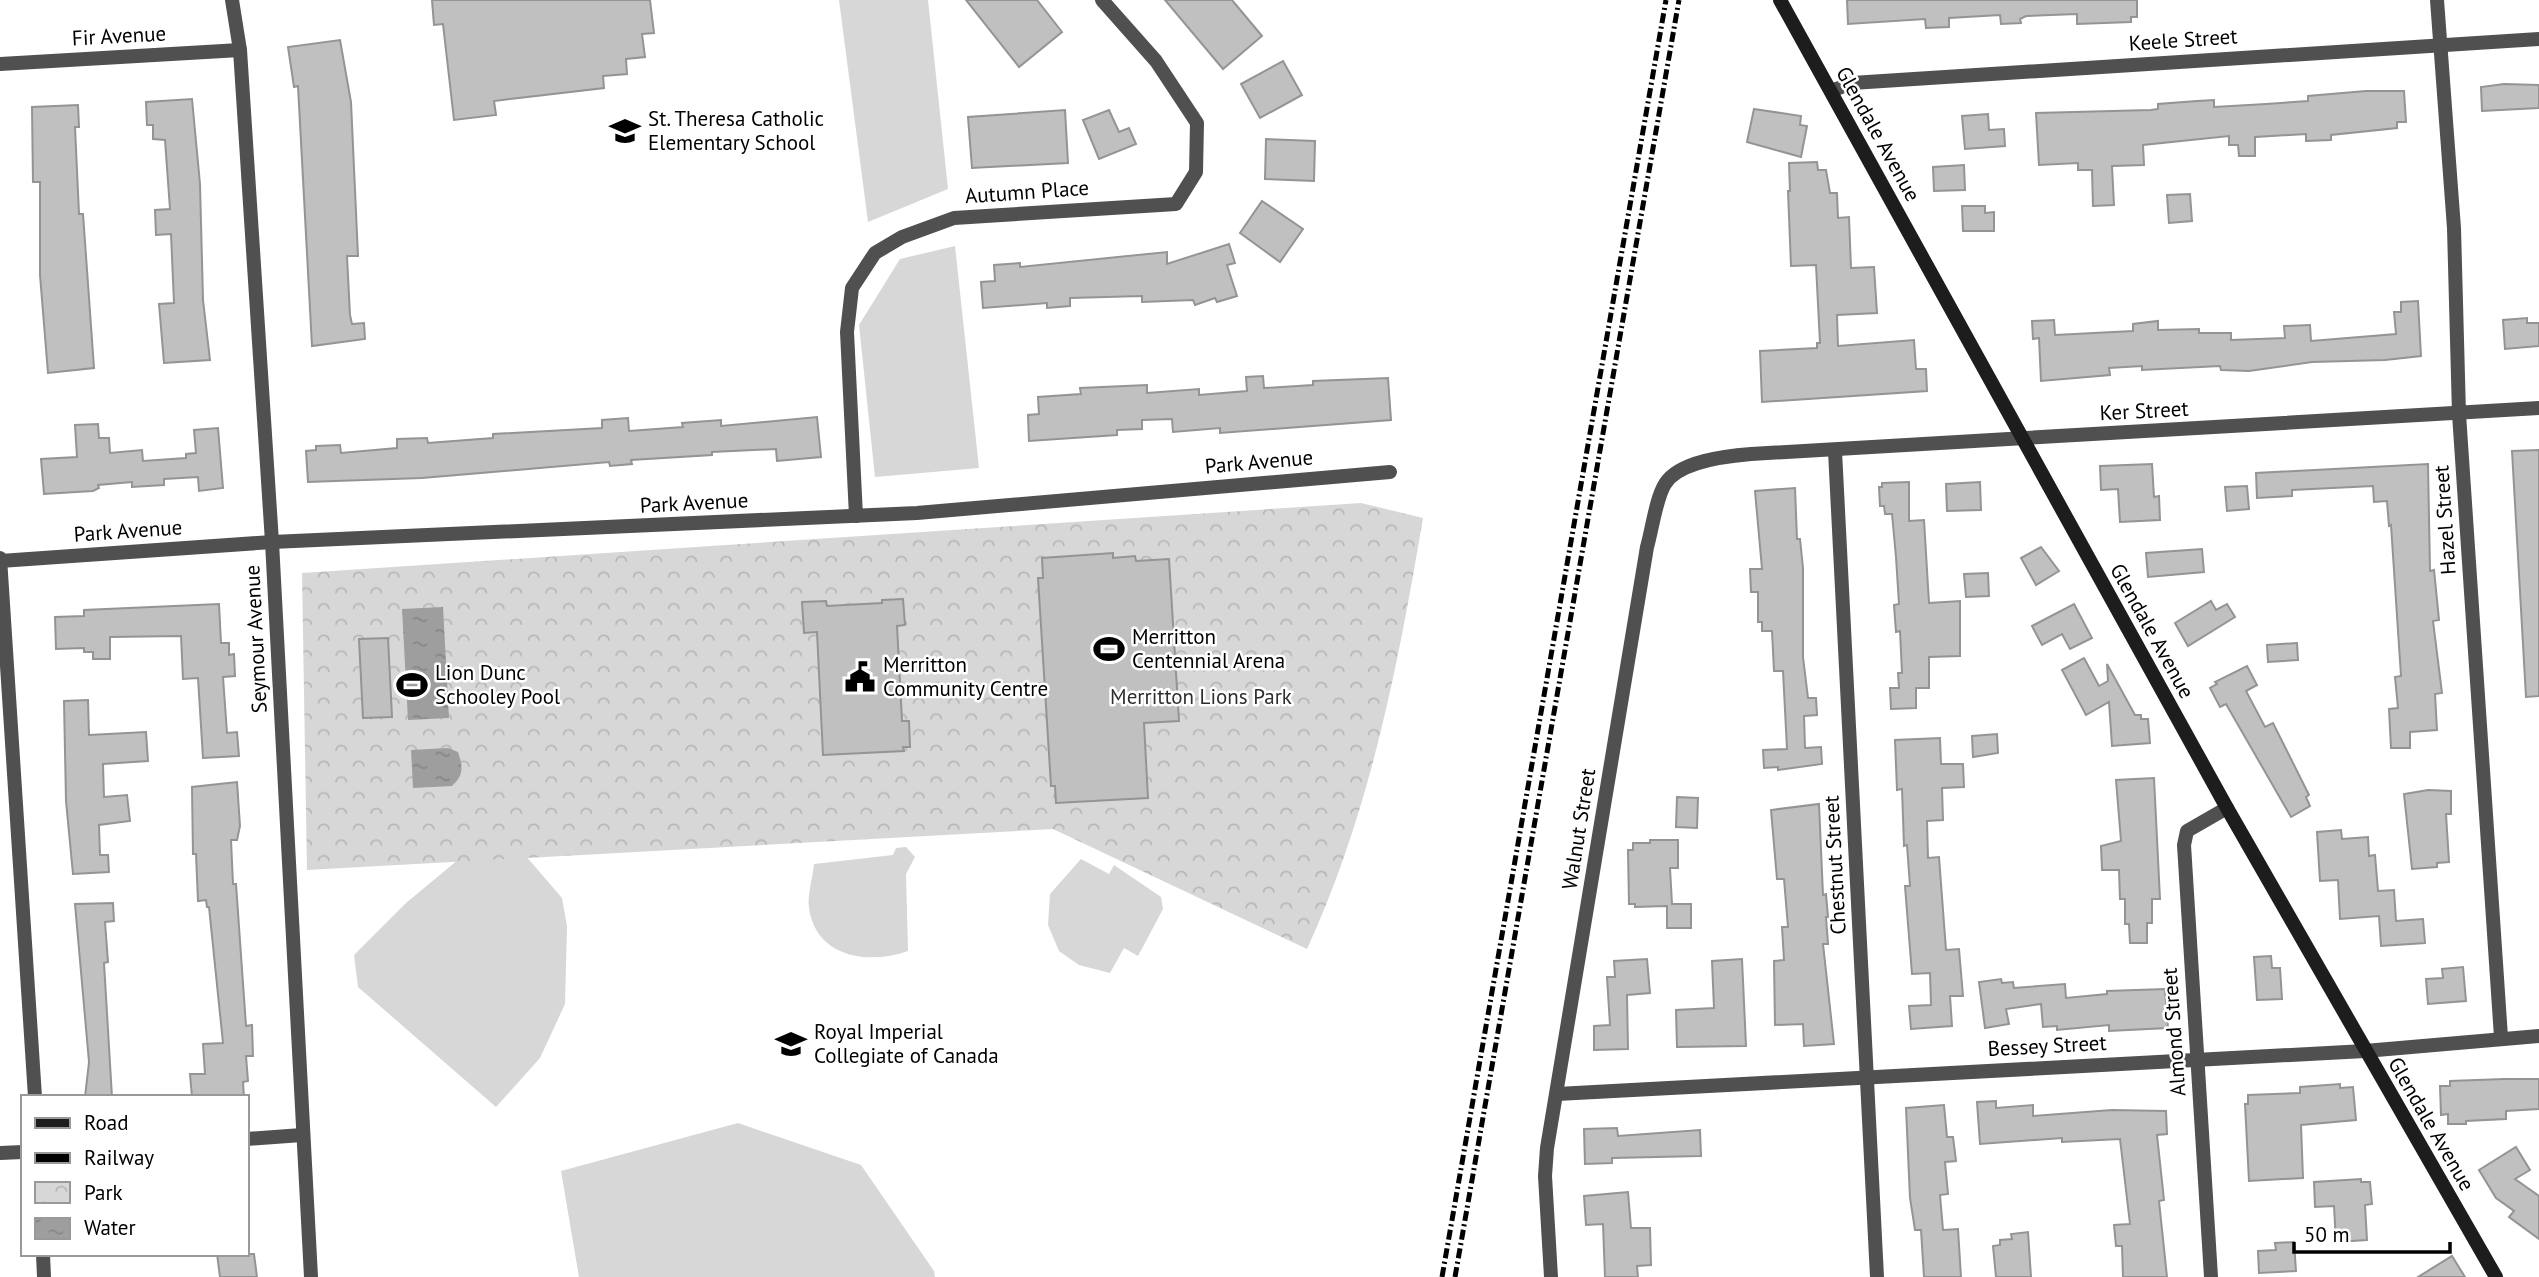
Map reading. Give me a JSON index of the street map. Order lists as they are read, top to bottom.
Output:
{
  "streets": {
    "main road": ["Glendale Avenue"],
    "street": [
      "Fir Avenue",
      "Keele Street",
      "Autumn Place",
      "Ker Street",
      "Park Avenue",
      "Hazel Street",
      "Seymour Avenue",
      "Walnut Street",
      "Chestnut Street",
      "Almond Street",
      "Bessey Street"
    ]
  },
  "crossings": [
    ["Fir Avenue", "Seymour Avenue"],
    ["Keele Street", "Glendale Avenue"],
    ["Keele Street", "Hazel Street"],
    ["Glendale Avenue", "Ker Street"],
    ["Glendale Avenue", "Almond Street"],
    ["Glendale Avenue", "Bessey Street"],
    ["Autumn Place", "Park Avenue"],
    ["Ker Street", "Hazel Street"],
    ["Ker Street", "Walnut Street"],
    ["Ker Street", "Chestnut Street"],
    ["Park Avenue", "Seymour Avenue"],
    ["Hazel Street", "Bessey Street"],
    ["Walnut Street", "Bessey Street"],
    ["Chestnut Street", "Bessey Street"],
    ["Almond Street", "Bessey Street"]
  ],
  "parks": ["Merritton Lions Park"],
  "places": {
    "school or university": ["St. Theresa Catholic Elementary School", "Royal Imperial Collegiate of Canada"],
    "sports": ["Merritton Centennial Arena", "Lion Dunc Schooley Pool"],
    "public building": ["Merritton Community Centre"]
  },
  "legend": [
    "Road",
    "Railway",
    "Park",
    "Water"
  ],
  "scale_bar": "50 m"
}
